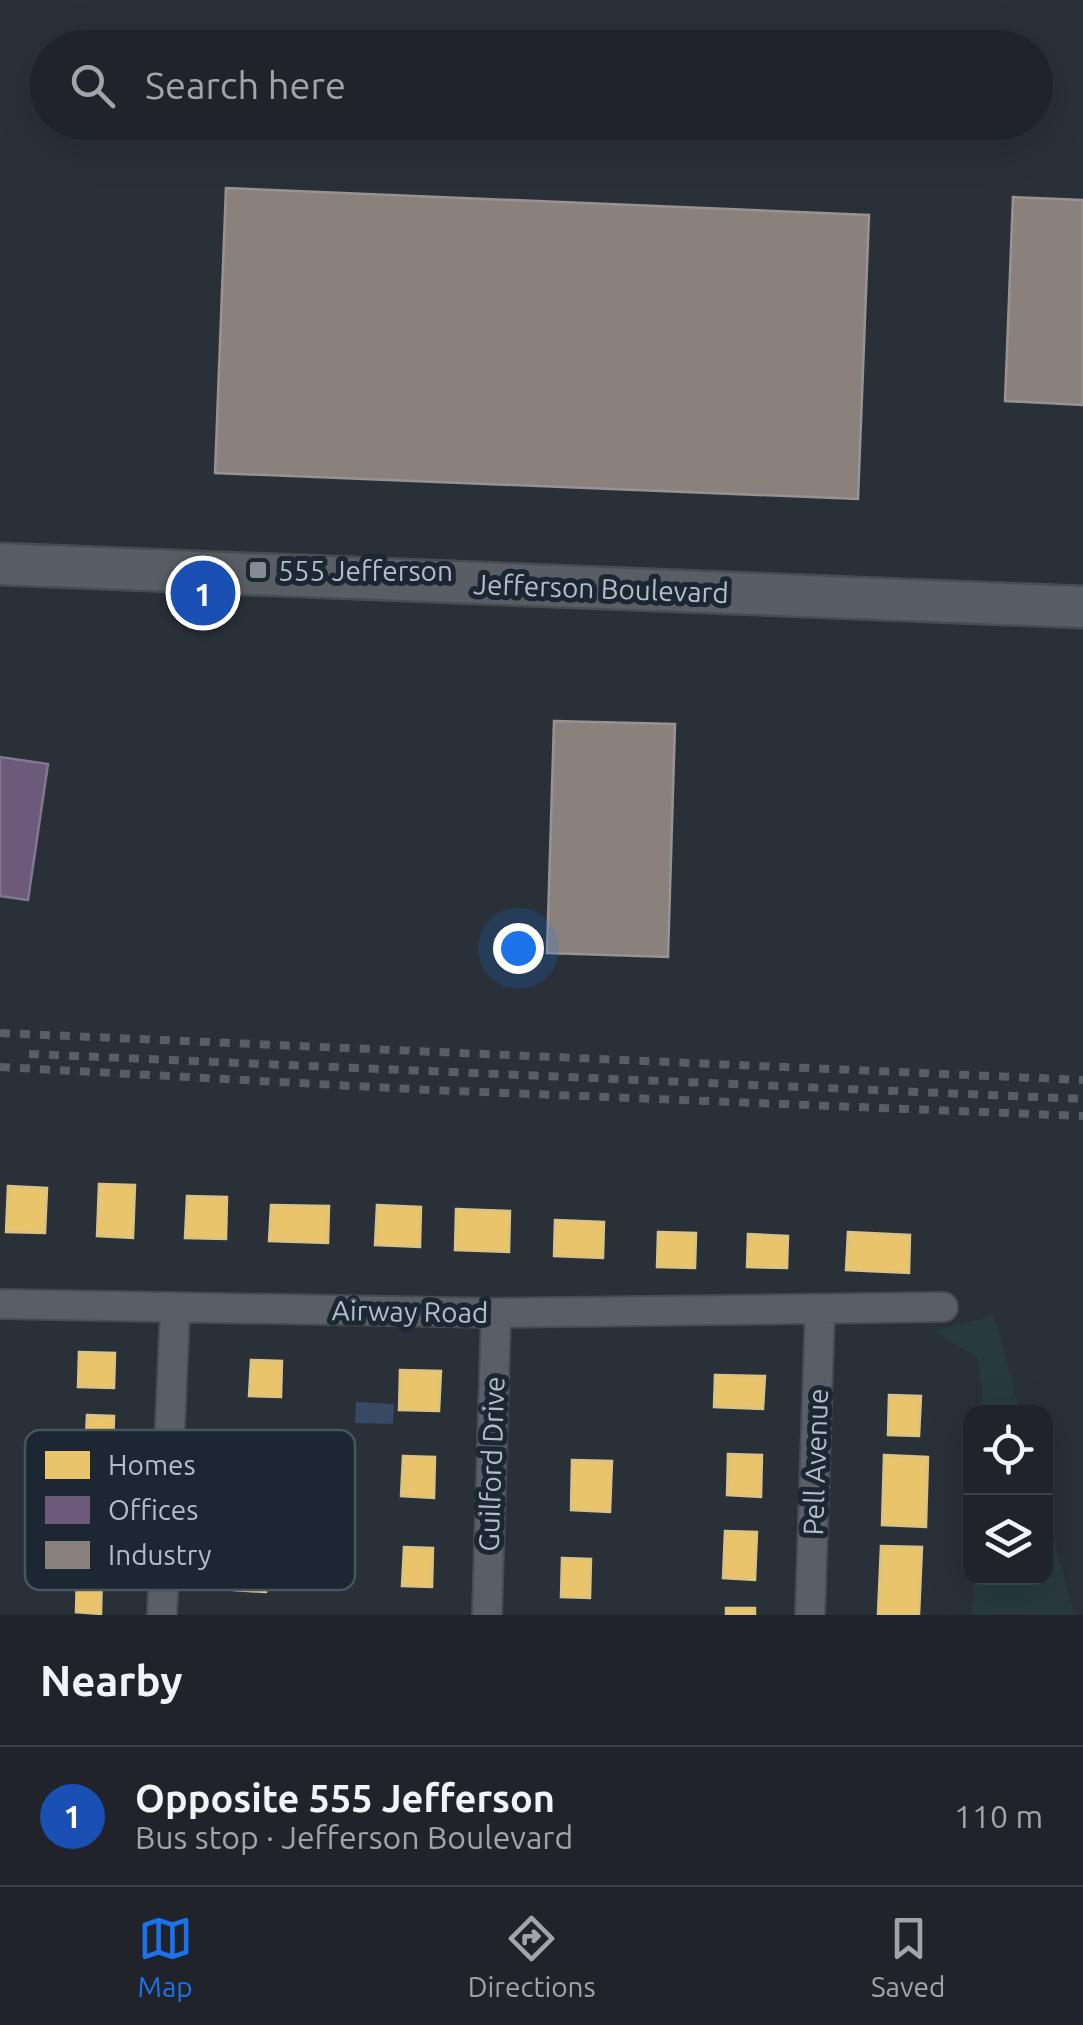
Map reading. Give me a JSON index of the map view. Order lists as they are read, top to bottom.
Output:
{
  "streets": {
    "main road": ["Jefferson Boulevard"],
    "street": ["Airway Road", "Pell Avenue", "Guilford Drive"]
  },
  "crossings": [
    ["Airway Road", "Pell Avenue"],
    ["Airway Road", "Guilford Drive"]
  ],
  "places": {
    "transit": ["555 Jefferson"]
  },
  "legend": ["Homes", "Offices", "Industry"],
  "page": {
    "search": "Search here",
    "pins": "1",
    "heading": "Nearby",
    "list": [
      {
        "mark": "1",
        "name": "Opposite 555 Jefferson",
        "note": "Bus stop · Jefferson Boulevard",
        "value": "110 m"
      }
    ],
    "nav": ["Map", "Directions", "Saved"]
  }
}
